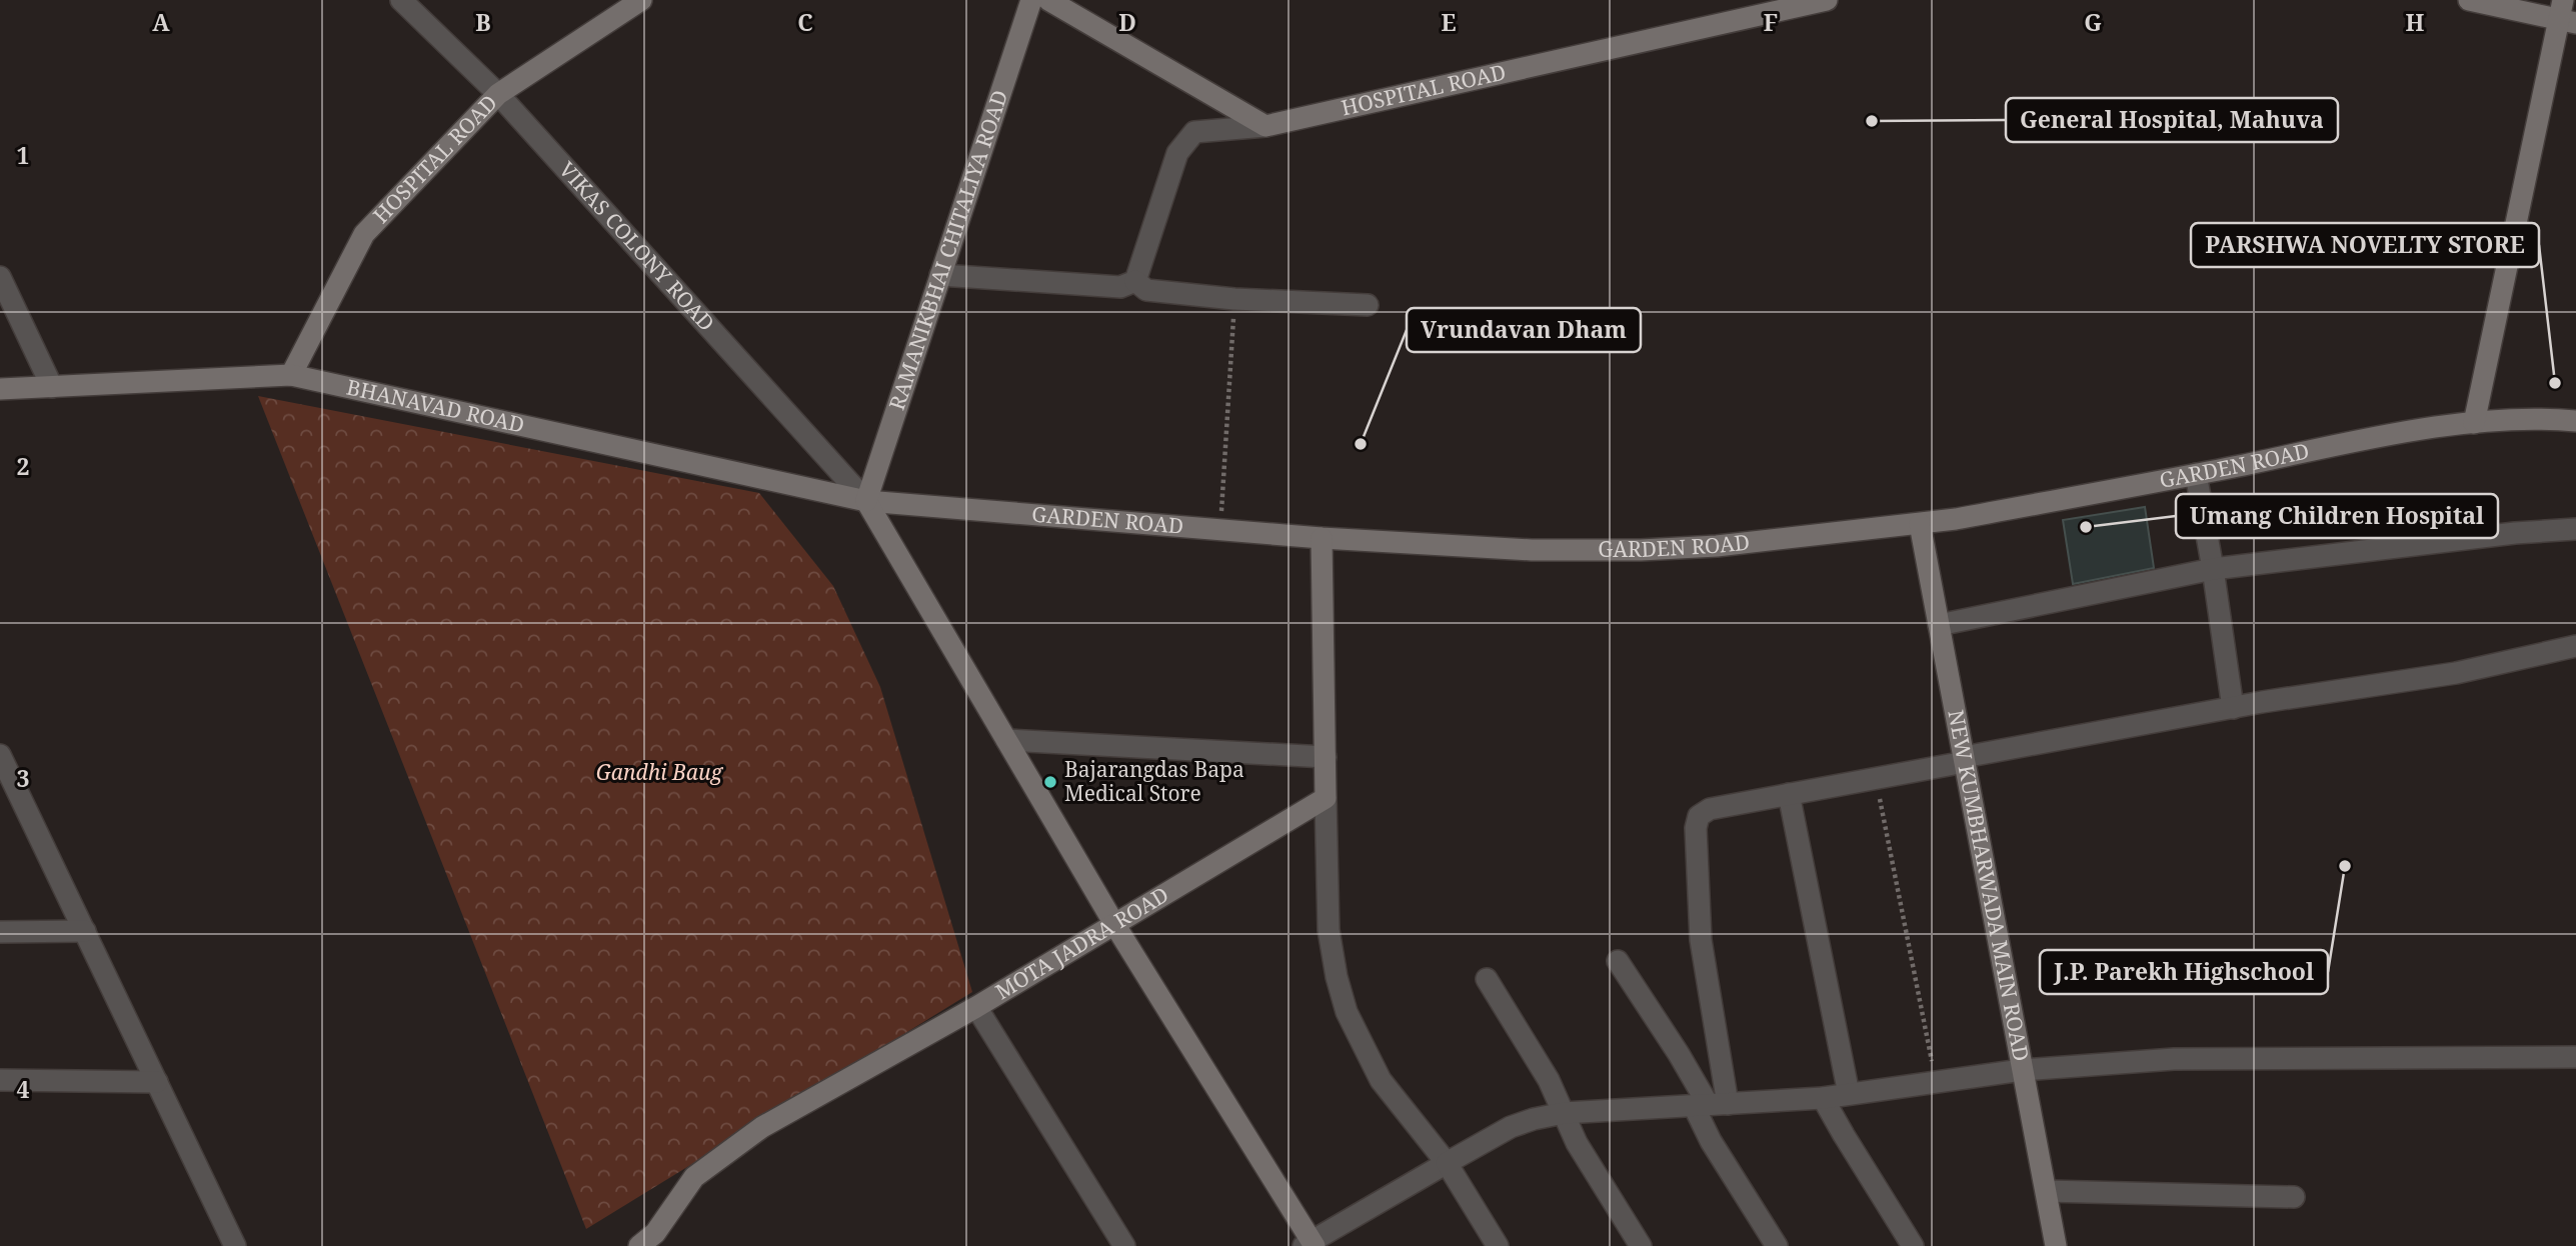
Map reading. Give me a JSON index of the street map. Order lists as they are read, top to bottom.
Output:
{
  "streets": {
    "main road": [
      "HOSPITAL ROAD",
      "RAMANIKBHAI CHITALIYA ROAD",
      "BHANAVAD ROAD",
      "GARDEN ROAD",
      "NEW KUMBHARWADA MAIN ROAD",
      "MOTA JADRA ROAD"
    ],
    "street": ["VIKAS COLONY ROAD"]
  },
  "crossings": [
    ["HOSPITAL ROAD", "VIKAS COLONY ROAD"],
    ["HOSPITAL ROAD", "BHANAVAD ROAD"],
    ["VIKAS COLONY ROAD", "RAMANIKBHAI CHITALIYA ROAD"],
    ["VIKAS COLONY ROAD", "BHANAVAD ROAD"],
    ["VIKAS COLONY ROAD", "GARDEN ROAD"],
    ["RAMANIKBHAI CHITALIYA ROAD", "BHANAVAD ROAD"],
    ["RAMANIKBHAI CHITALIYA ROAD", "GARDEN ROAD"],
    ["BHANAVAD ROAD", "GARDEN ROAD"],
    ["GARDEN ROAD", "NEW KUMBHARWADA MAIN ROAD"]
  ],
  "parks": ["Gandhi Baug"],
  "places": [
    "General Hospital, Mahuva",
    "PARSHWA NOVELTY STORE",
    "Vrundavan Dham",
    "Umang Children Hospital",
    "Bajarangdas Bapa Medical Store",
    "J.P. Parekh Highschool"
  ],
  "grid": {
    "columns": [
      "A",
      "B",
      "C",
      "D",
      "E",
      "F",
      "G",
      "H"
    ],
    "rows": [
      "1",
      "2",
      "3",
      "4"
    ]
  }
}
